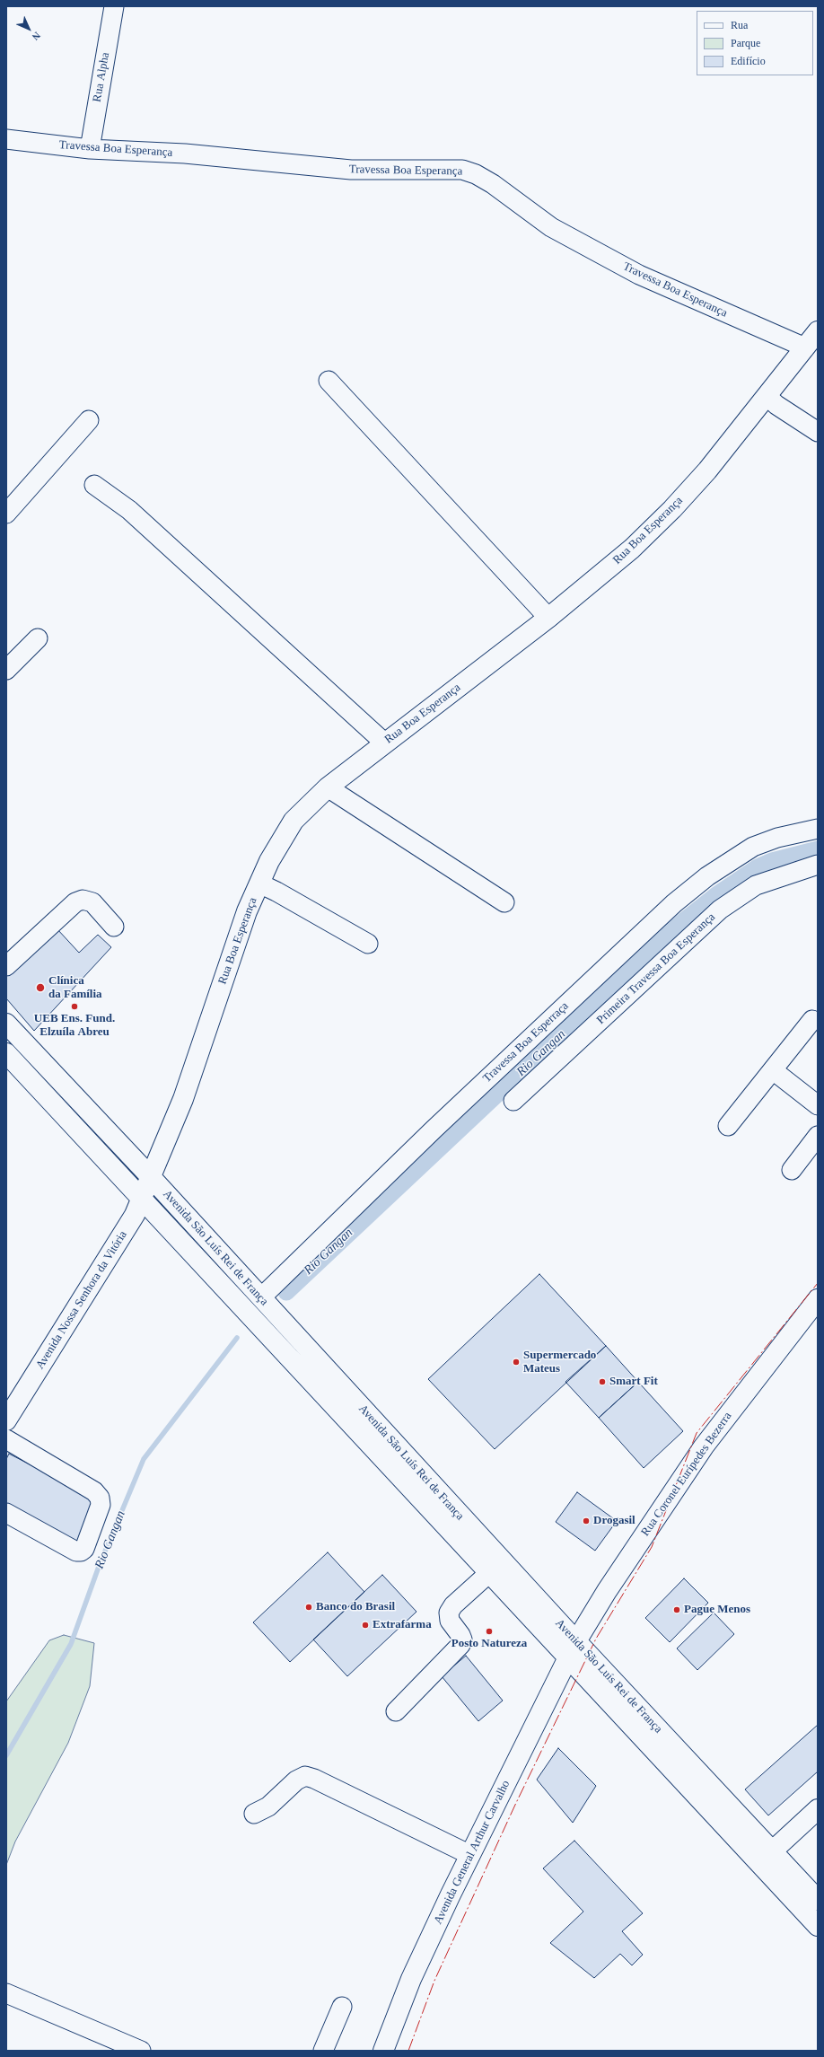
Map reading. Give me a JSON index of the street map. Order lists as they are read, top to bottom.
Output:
{
  "streets": {
    "main road": [
      "Rua Boa Esperança",
      "Avenida São Luís Rei de França",
      "Avenida Nossa Senhora da Vitória",
      "Rua Coronel Eurípedes Bezerra",
      "Avenida General Arthur Carvalho"
    ],
    "street": [
      "Rua Alpha",
      "Travessa Boa Esperança",
      "Primeira Travessa Boa Esperança",
      "Travessa Boa Esperraça"
    ]
  },
  "crossings": [
    ["Rua Alpha", "Travessa Boa Esperança"],
    ["Travessa Boa Esperança", "Rua Boa Esperança"],
    ["Rua Boa Esperança", "Avenida São Luís Rei de França"],
    ["Rua Boa Esperança", "Avenida Nossa Senhora da Vitória"],
    ["Travessa Boa Esperraça", "Avenida São Luís Rei de França"],
    ["Avenida São Luís Rei de França", "Avenida Nossa Senhora da Vitória"],
    ["Avenida São Luís Rei de França", "Rua Coronel Eurípedes Bezerra"],
    ["Avenida São Luís Rei de França", "Avenida General Arthur Carvalho"],
    ["Rua Coronel Eurípedes Bezerra", "Avenida General Arthur Carvalho"]
  ],
  "water": ["Rio Gangan"],
  "places": [
    "Clínica da Família",
    "UEB Ens. Fund. Elzuíla Abreu",
    "Supermercado Mateus",
    "Smart Fit",
    "Drogasil",
    "Banco do Brasil",
    "Pague Menos",
    "Extrafarma",
    "Posto Natureza"
  ],
  "legend": ["Rua", "Parque", "Edifício"],
  "north": "bottom right"
}
